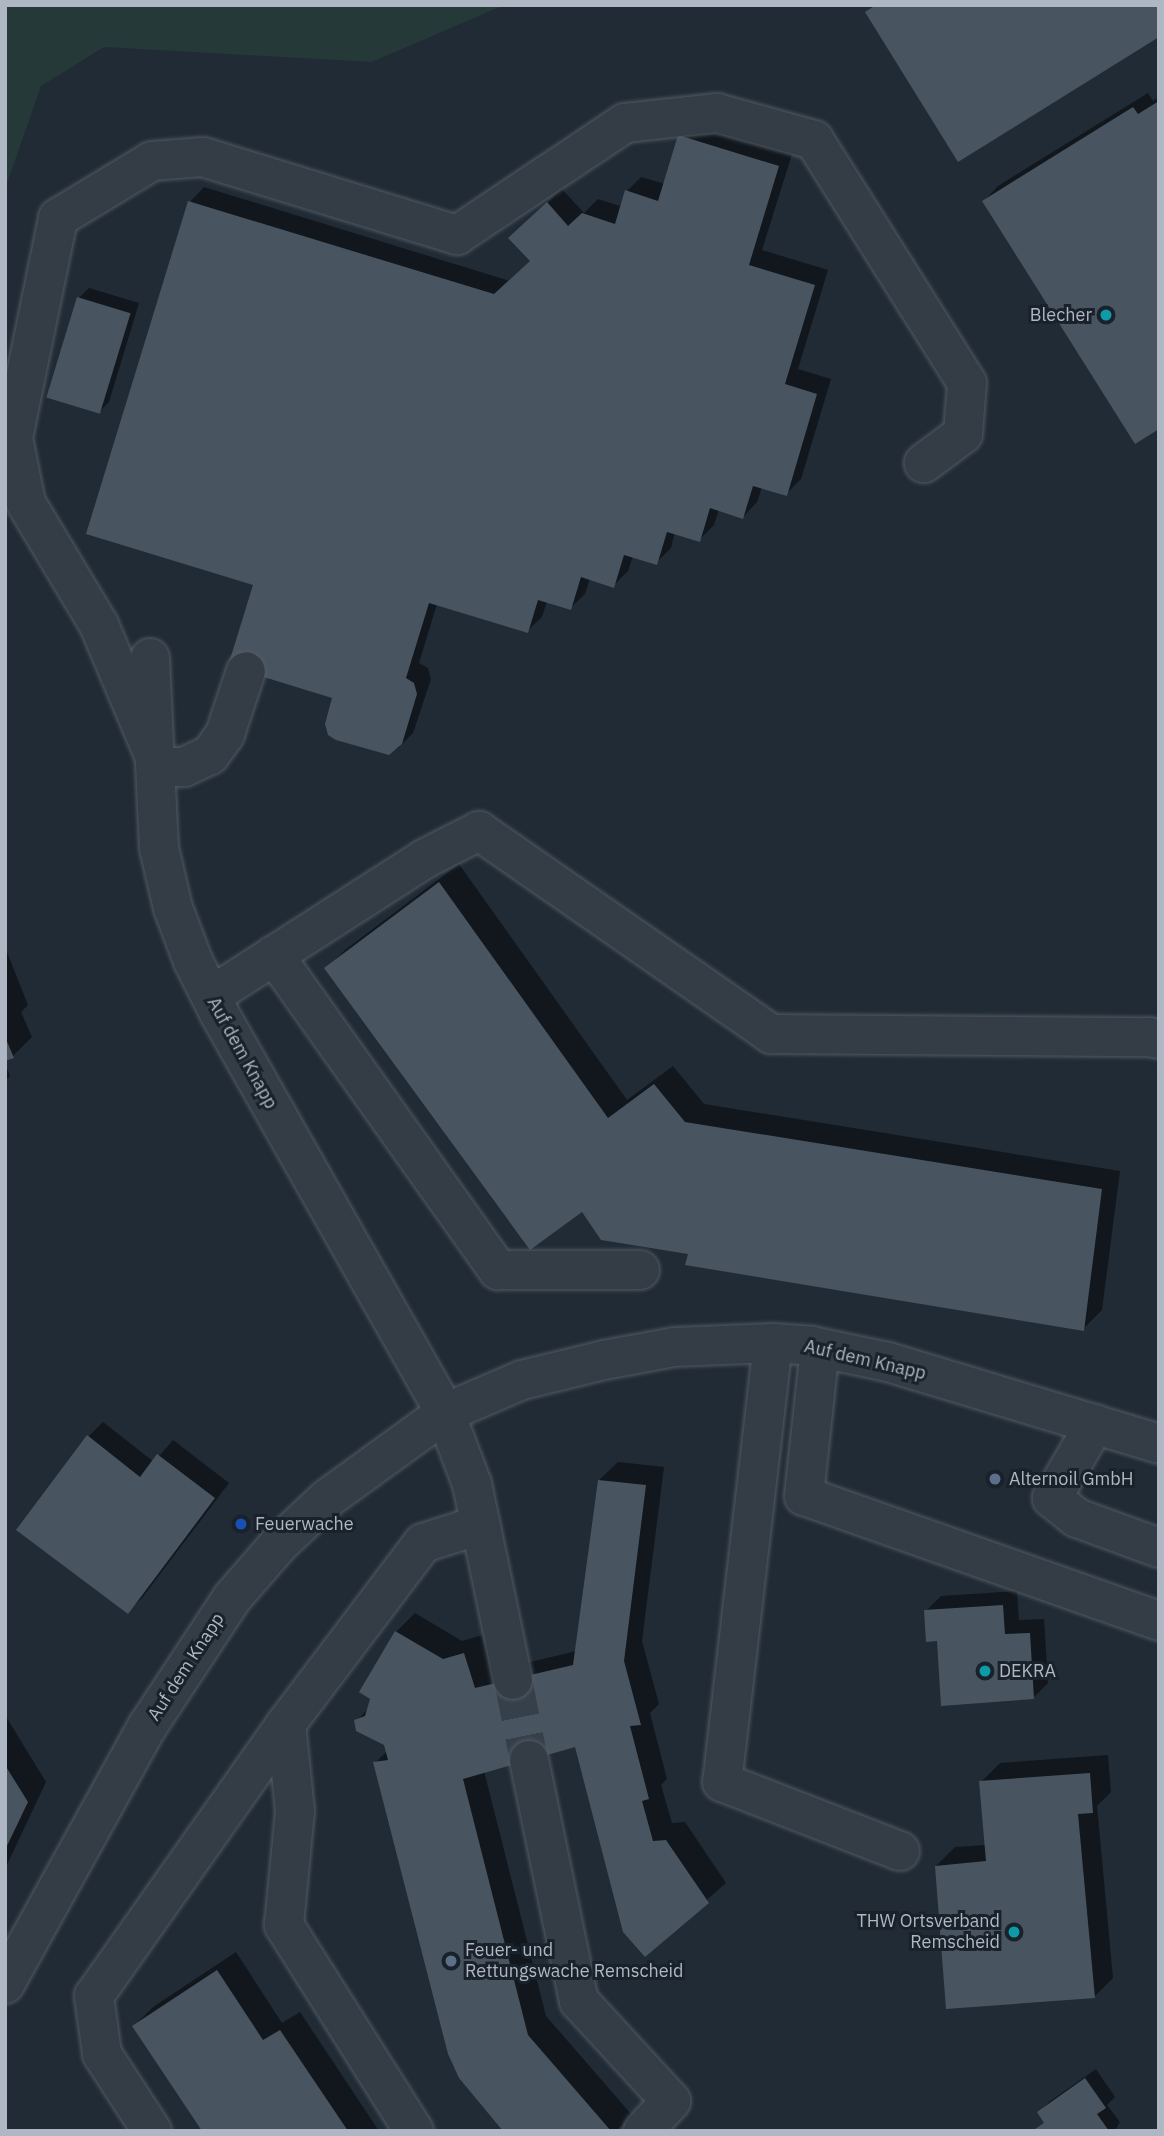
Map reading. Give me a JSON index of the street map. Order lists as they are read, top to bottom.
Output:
{
  "streets": {
    "street": ["Auf dem Knapp"]
  },
  "places": [
    "Blecher",
    "Alternoil GmbH",
    "Feuerwache",
    "DEKRA",
    "THW Ortsverband Remscheid",
    "Feuer- und Rettungswache Remscheid"
  ]
}
